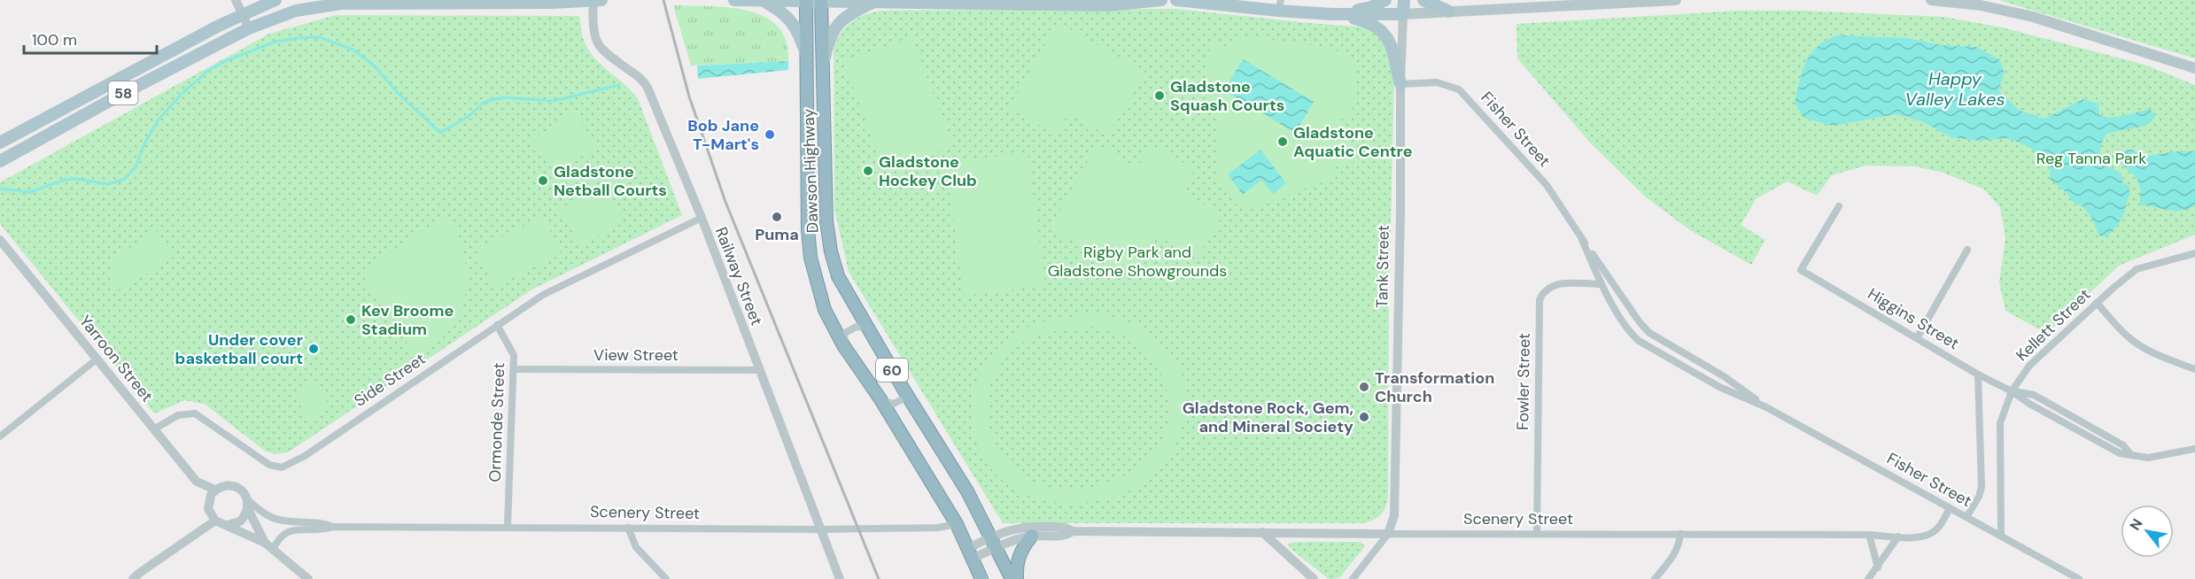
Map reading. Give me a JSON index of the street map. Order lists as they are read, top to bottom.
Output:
{
  "streets": {
    "highway": ["Dawson Highway", "60"],
    "main road": ["58", "Tank Street"],
    "street": [
      "Fisher Street",
      "Railway Street",
      "Higgins Street",
      "Kellett Street",
      "View Street",
      "Yarroon Street",
      "Side Street",
      "Fowler Street",
      "Ormonde Street",
      "Scenery Street"
    ]
  },
  "crossings": [
    ["58", "Railway Street"],
    ["Fisher Street", "Tank Street"],
    ["Fisher Street", "Kellett Street"],
    ["Fisher Street", "Fowler Street"],
    ["Fisher Street", "Scenery Street"],
    ["Dawson Highway", "60"],
    ["Dawson Highway", "Scenery Street"],
    ["Tank Street", "Scenery Street"],
    ["Railway Street", "View Street"],
    ["Railway Street", "Side Street"],
    ["Railway Street", "Scenery Street"],
    ["Higgins Street", "Kellett Street"],
    ["View Street", "Ormonde Street"],
    ["Yarroon Street", "Side Street"],
    ["Yarroon Street", "Scenery Street"],
    ["Side Street", "Ormonde Street"],
    ["Fowler Street", "Scenery Street"],
    ["Ormonde Street", "Scenery Street"]
  ],
  "water": ["Happy Valley Lakes"],
  "parks": ["Reg Tanna Park", "Rigby Park and Gladstone Showgrounds"],
  "places": [
    "Gladstone Squash Courts",
    "Bob Jane T-Mart's",
    "Gladstone Aquatic Centre",
    "Gladstone Hockey Club",
    "Gladstone Netball Courts",
    "Puma",
    "Kev Broome Stadium",
    "Under cover basketball court",
    "Transformation Church",
    "Gladstone Rock, Gem, and Mineral Society"
  ],
  "scale_bar": "100 m",
  "north": "top left"
}
